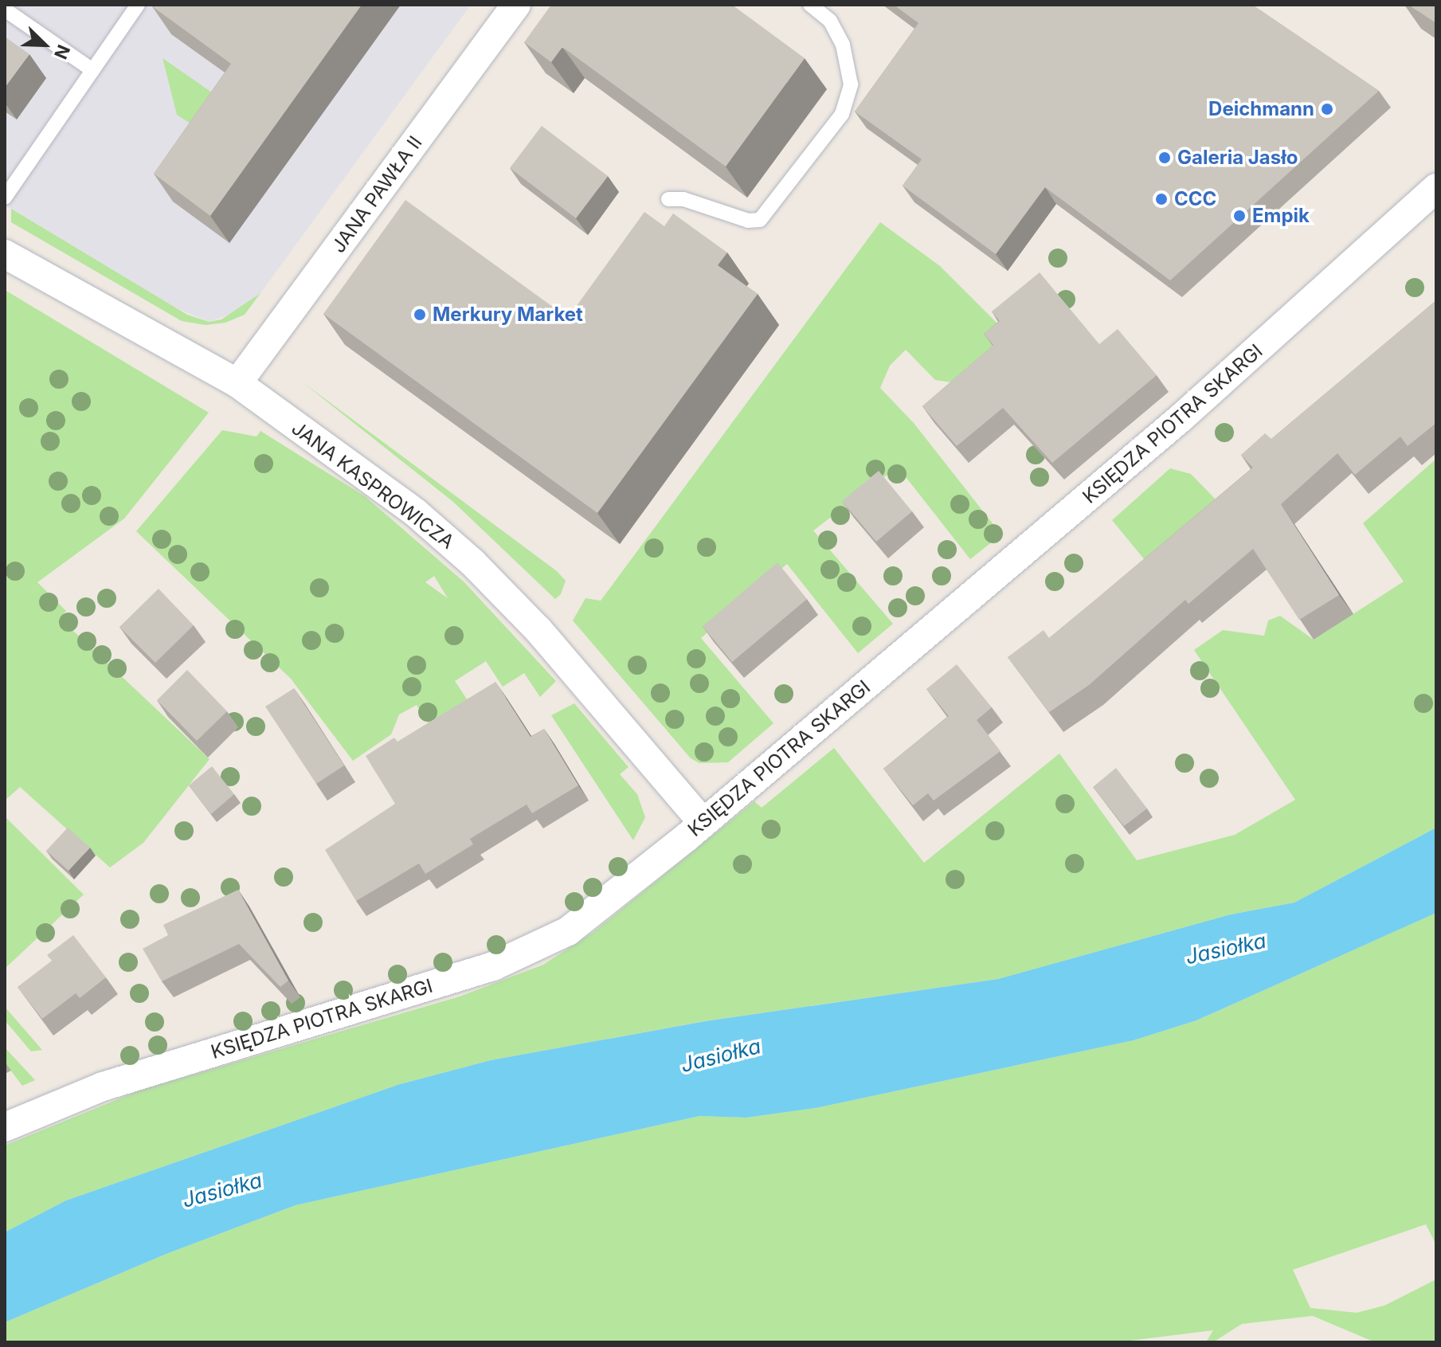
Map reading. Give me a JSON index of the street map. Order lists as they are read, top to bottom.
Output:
{
  "streets": {
    "street": ["JANA PAWŁA II", "KSIĘDZA PIOTRA SKARGI", "JANA KASPROWICZA"]
  },
  "crossings": [
    ["JANA PAWŁA II", "JANA KASPROWICZA"],
    ["KSIĘDZA PIOTRA SKARGI", "JANA KASPROWICZA"]
  ],
  "water": ["Jasiołka"],
  "places": [
    "Deichmann",
    "Galeria Jasło",
    "CCC",
    "Empik",
    "Merkury Market"
  ],
  "north": "bottom right"
}
